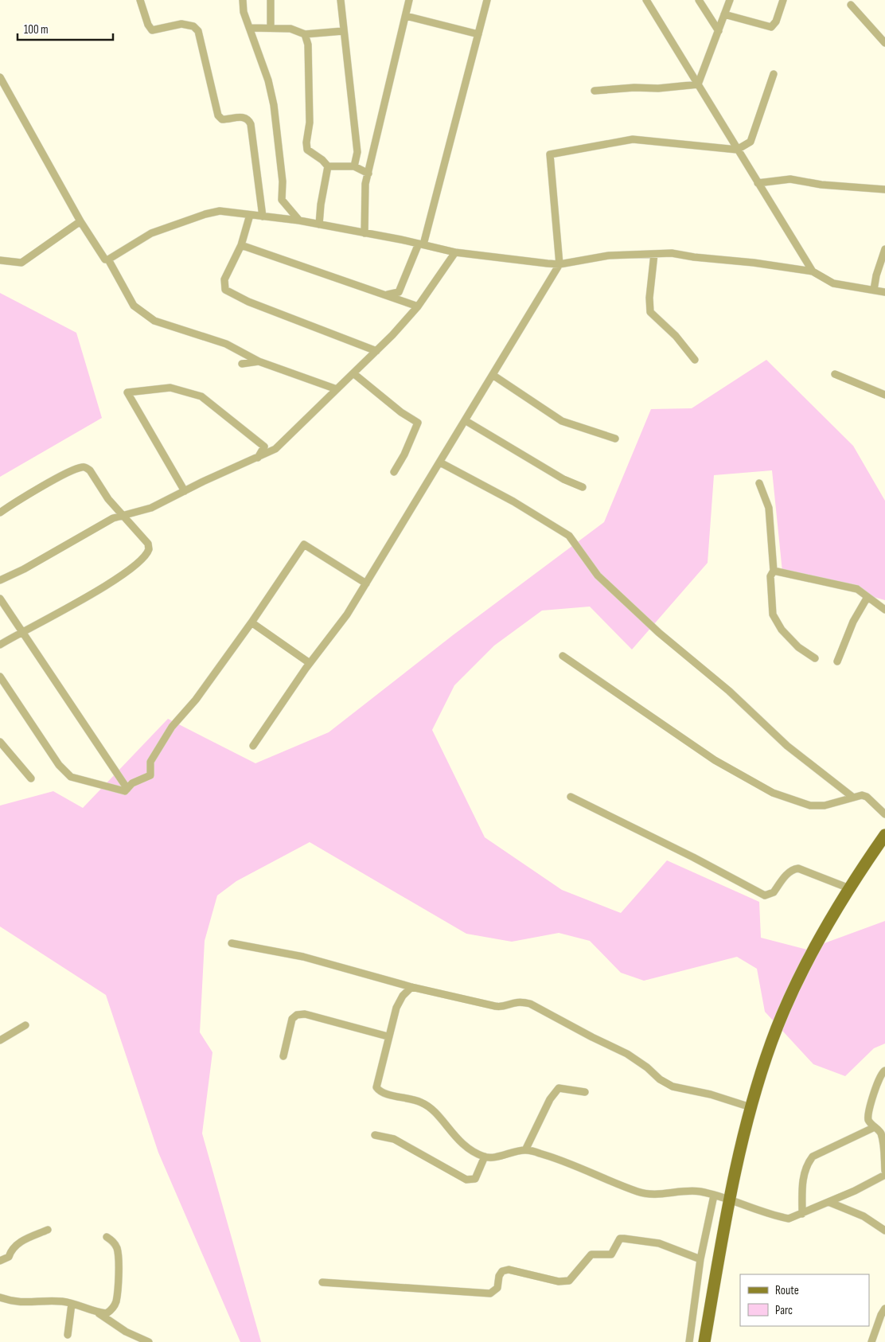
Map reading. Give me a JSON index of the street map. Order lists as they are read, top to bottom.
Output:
{
  "legend": ["Route", "Parc"],
  "scale_bar": "100 m"
}
